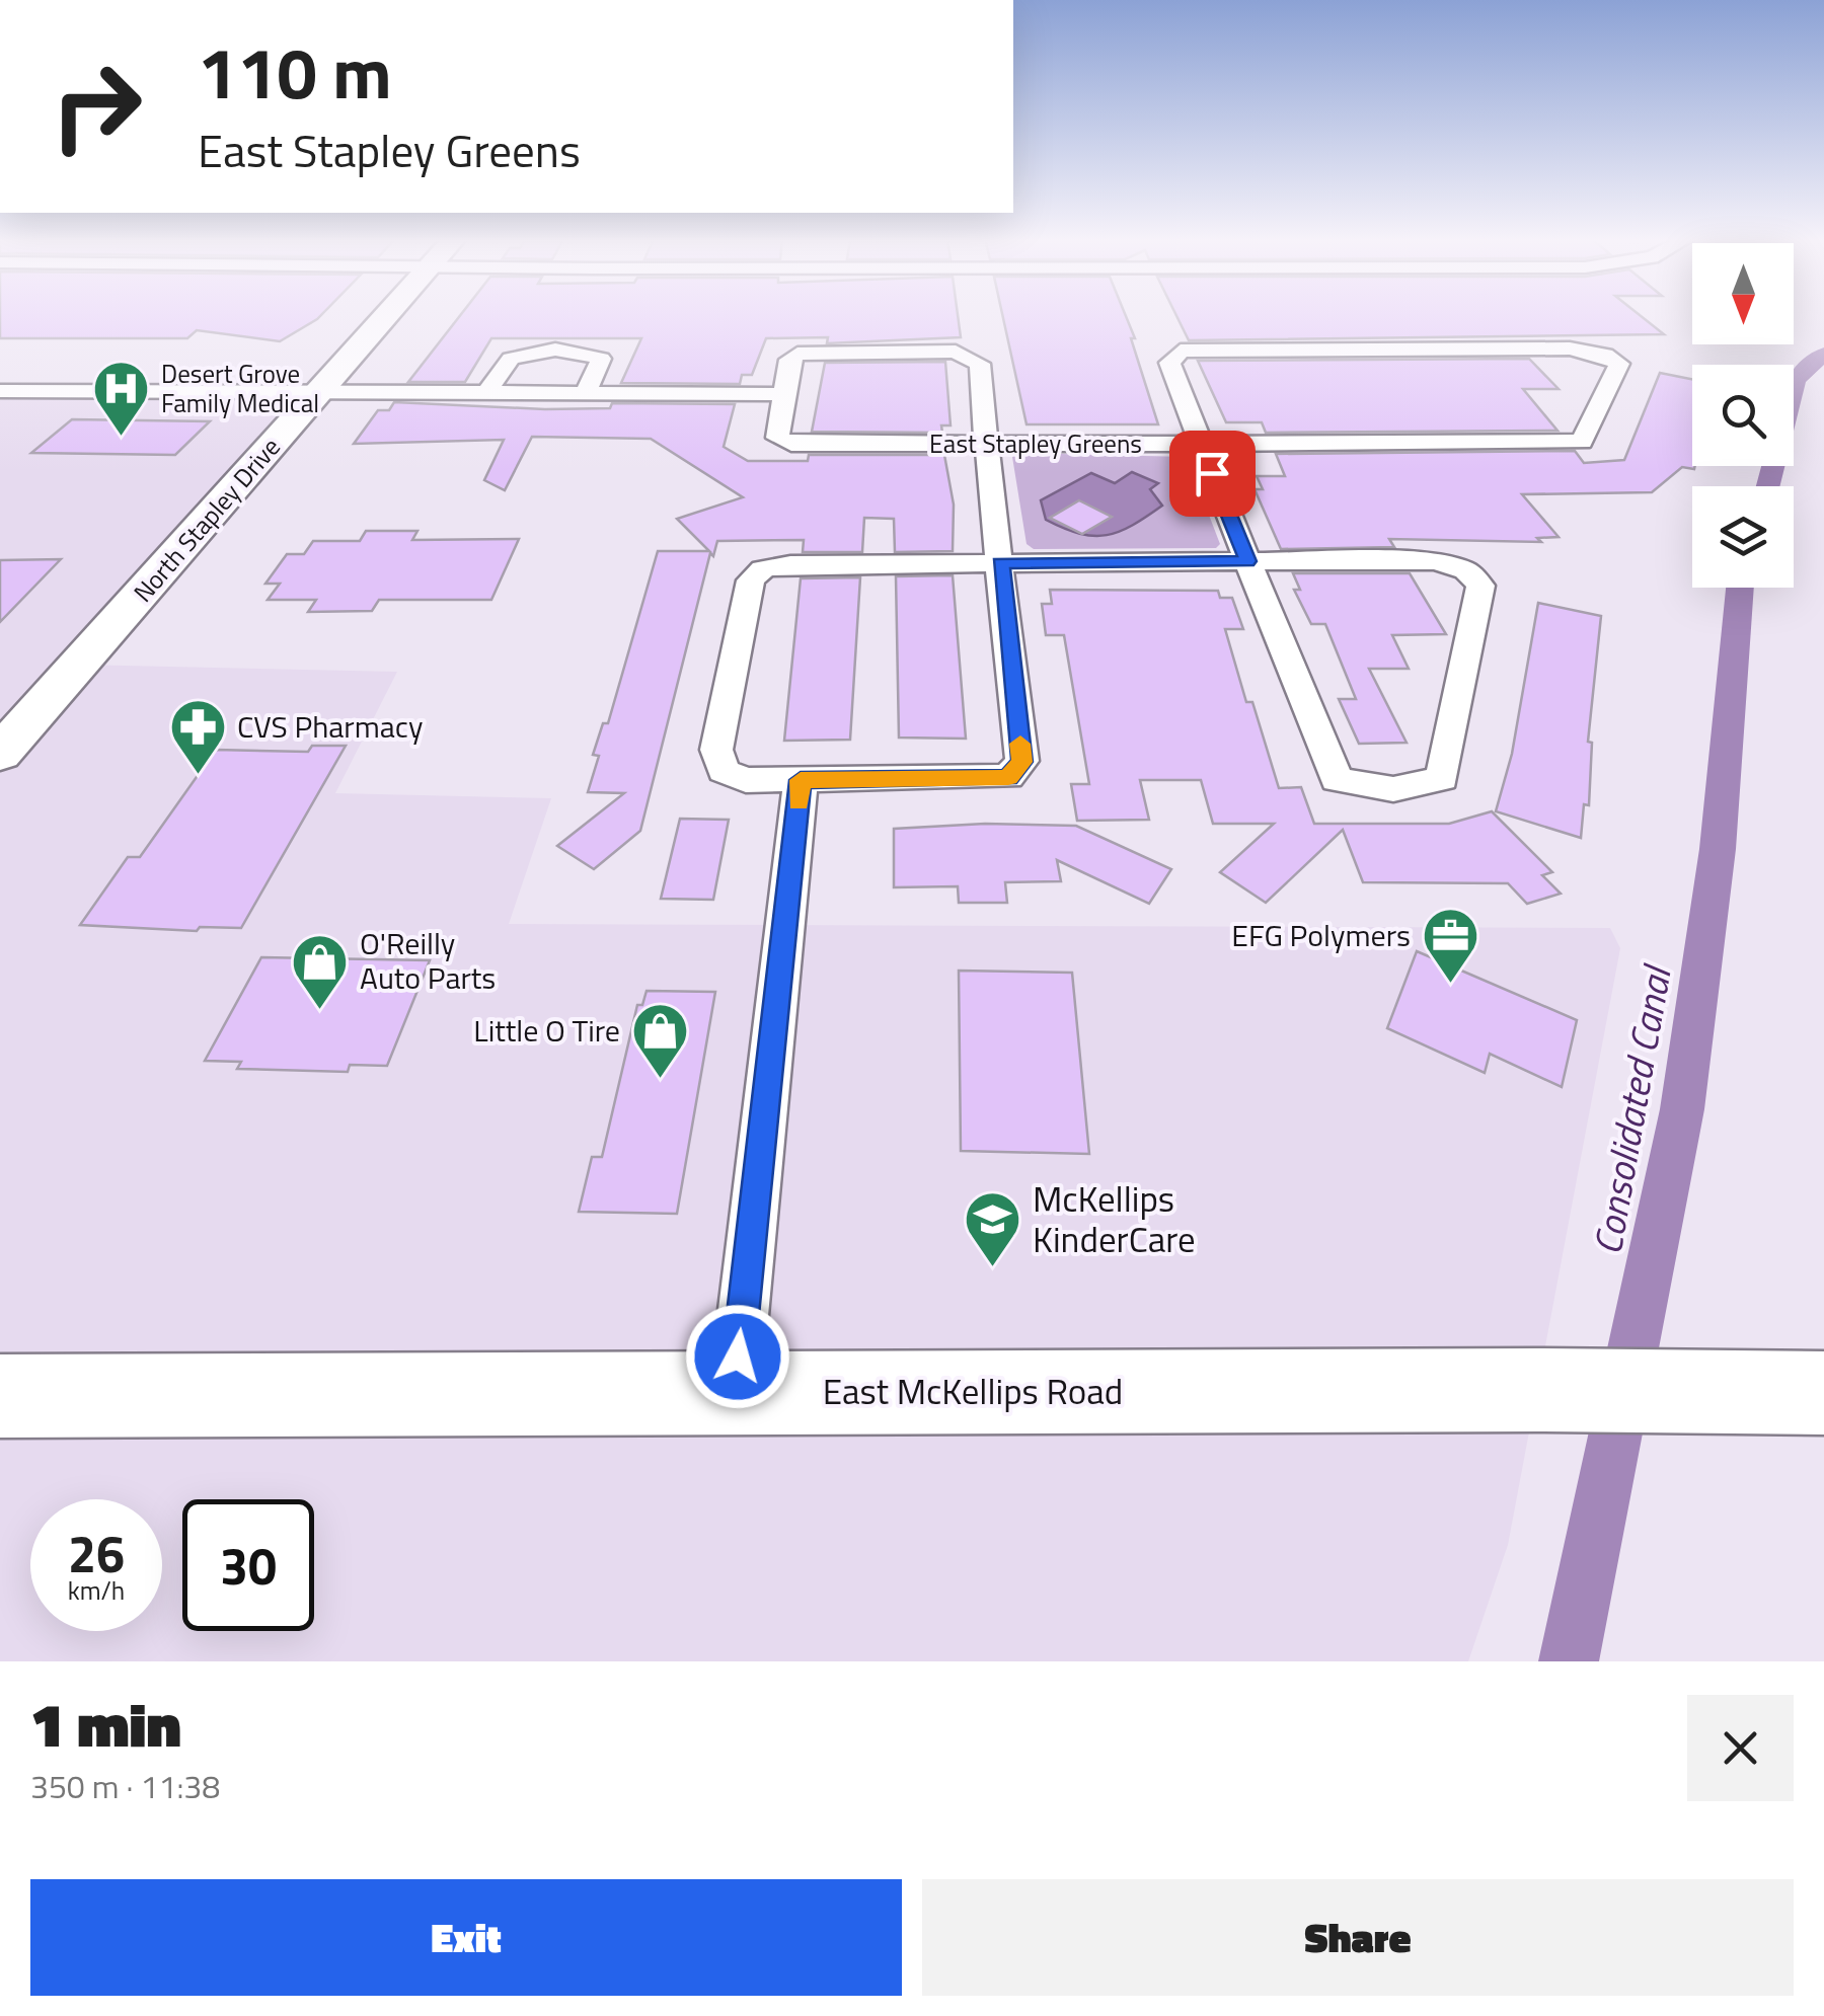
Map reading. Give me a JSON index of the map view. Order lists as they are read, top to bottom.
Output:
{
  "streets": {
    "main road": ["North Stapley Drive", "East McKellips Road"],
    "street": ["East Stapley Greens"]
  },
  "water": ["Consolidated Canal"],
  "places": {
    "hospital": ["Desert Grove Family Medical"],
    "pharmacy": ["CVS Pharmacy"],
    "office": ["EFG Polymers"],
    "shop": ["O'Reilly Auto Parts", "Little O Tire"],
    "school or university": ["McKellips KinderCare"]
  },
  "north": "bottom",
  "page": {
    "turn": ["110 m", "East Stapley Greens"],
    "speed": "26 km/h",
    "limit": "30",
    "heading": ["1 min", "350 m · 11:38"],
    "buttons": ["Exit", "Share"]
  }
}
